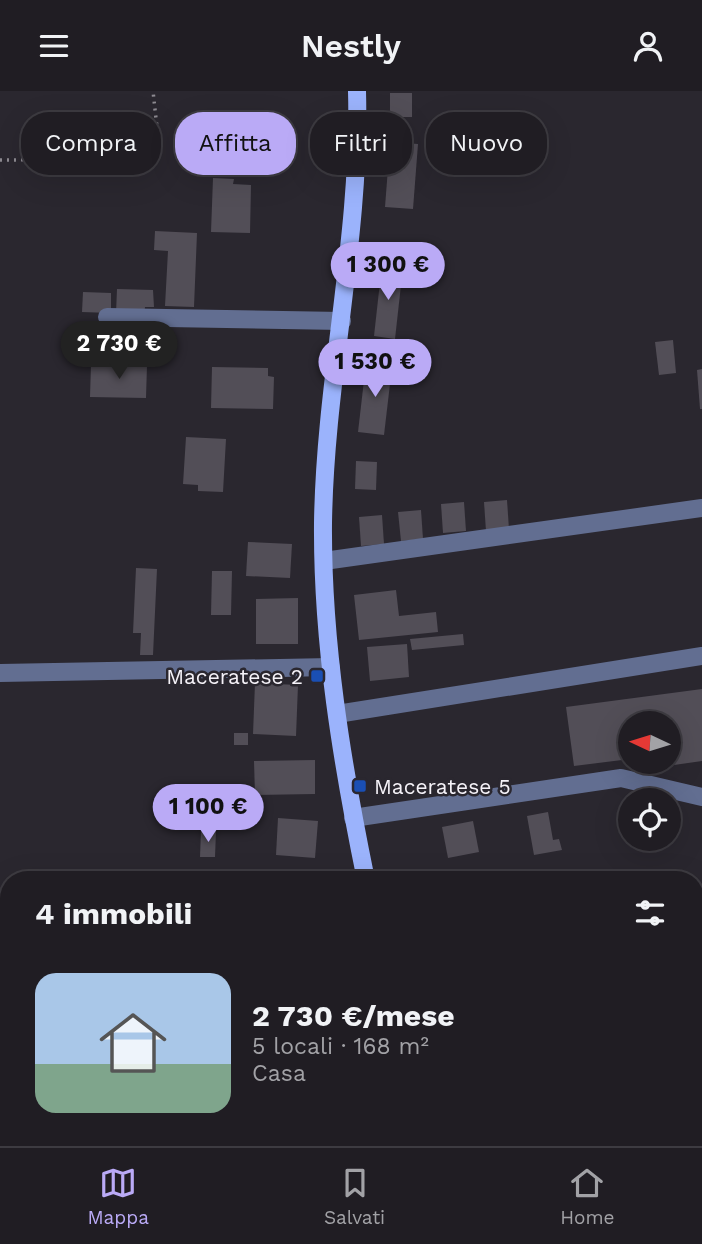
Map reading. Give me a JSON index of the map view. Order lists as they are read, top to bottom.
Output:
{
  "places": {
    "transit": ["Maceratese 2", "Maceratese 5"]
  },
  "north": "left",
  "page": {
    "header": "Nestly",
    "chip": [
      "Compra",
      "Affitta",
      "Filtri",
      "Nuovo"
    ],
    "price": [
      "1 300 €",
      "2 730 €",
      "1 530 €",
      "1 100 €"
    ],
    "heading": "4 immobili",
    "list": [
      {
        "name": "2 730 €/mese",
        "note": "5 locali · 168 m² · Casa"
      }
    ],
    "tabs": ["Mappa", "Salvati", "Home"]
  }
}
